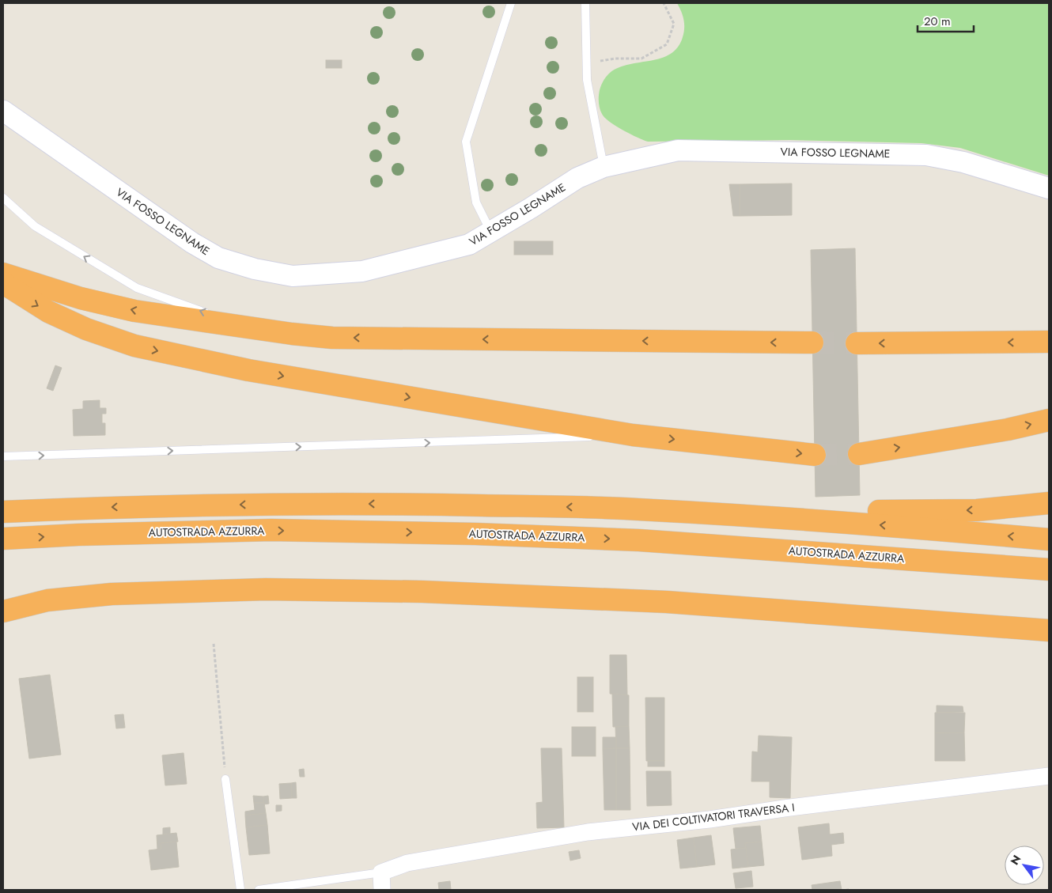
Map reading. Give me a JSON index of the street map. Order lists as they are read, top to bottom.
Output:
{
  "streets": {
    "highway": ["AUTOSTRADA AZZURRA"],
    "street": ["VIA FOSSO LEGNAME", "VIA DEI COLTIVATORI TRAVERSA I"]
  },
  "scale_bar": "20 m",
  "north": "top left"
}
